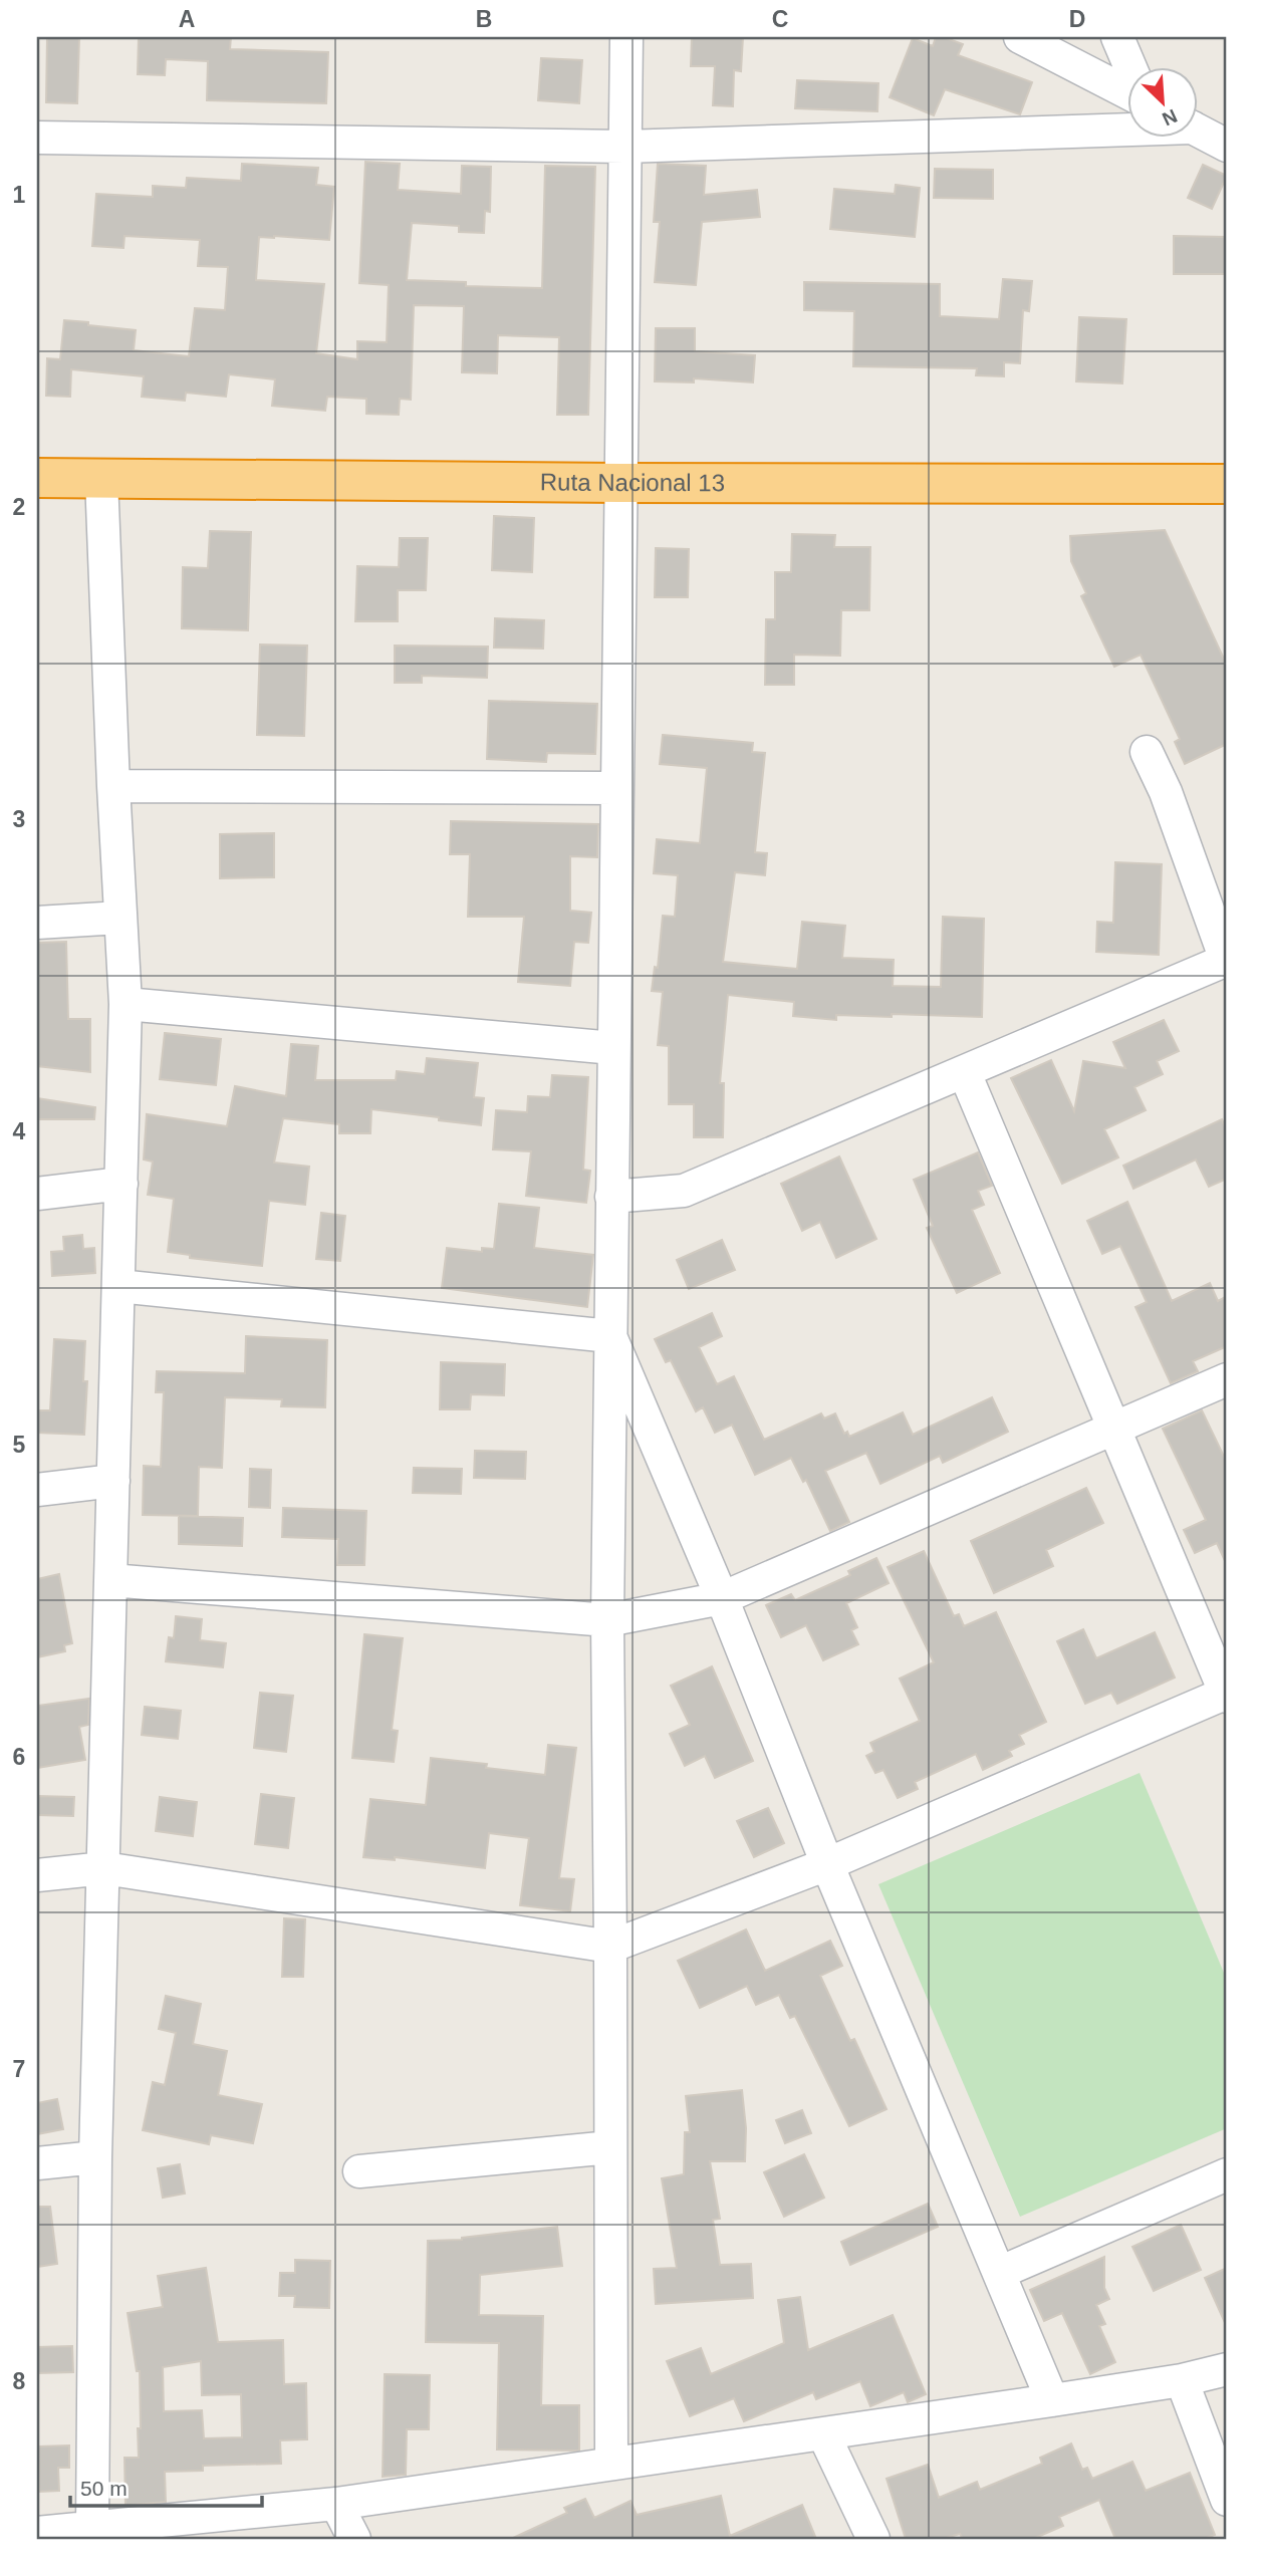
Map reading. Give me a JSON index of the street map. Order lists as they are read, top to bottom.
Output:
{
  "streets": {
    "highway": ["Ruta Nacional 13"]
  },
  "scale_bar": "50 m",
  "north": "bottom right",
  "grid": {
    "columns": [
      "A",
      "B",
      "C",
      "D"
    ],
    "rows": [
      "1",
      "2",
      "3",
      "4",
      "5",
      "6",
      "7",
      "8"
    ]
  }
}
